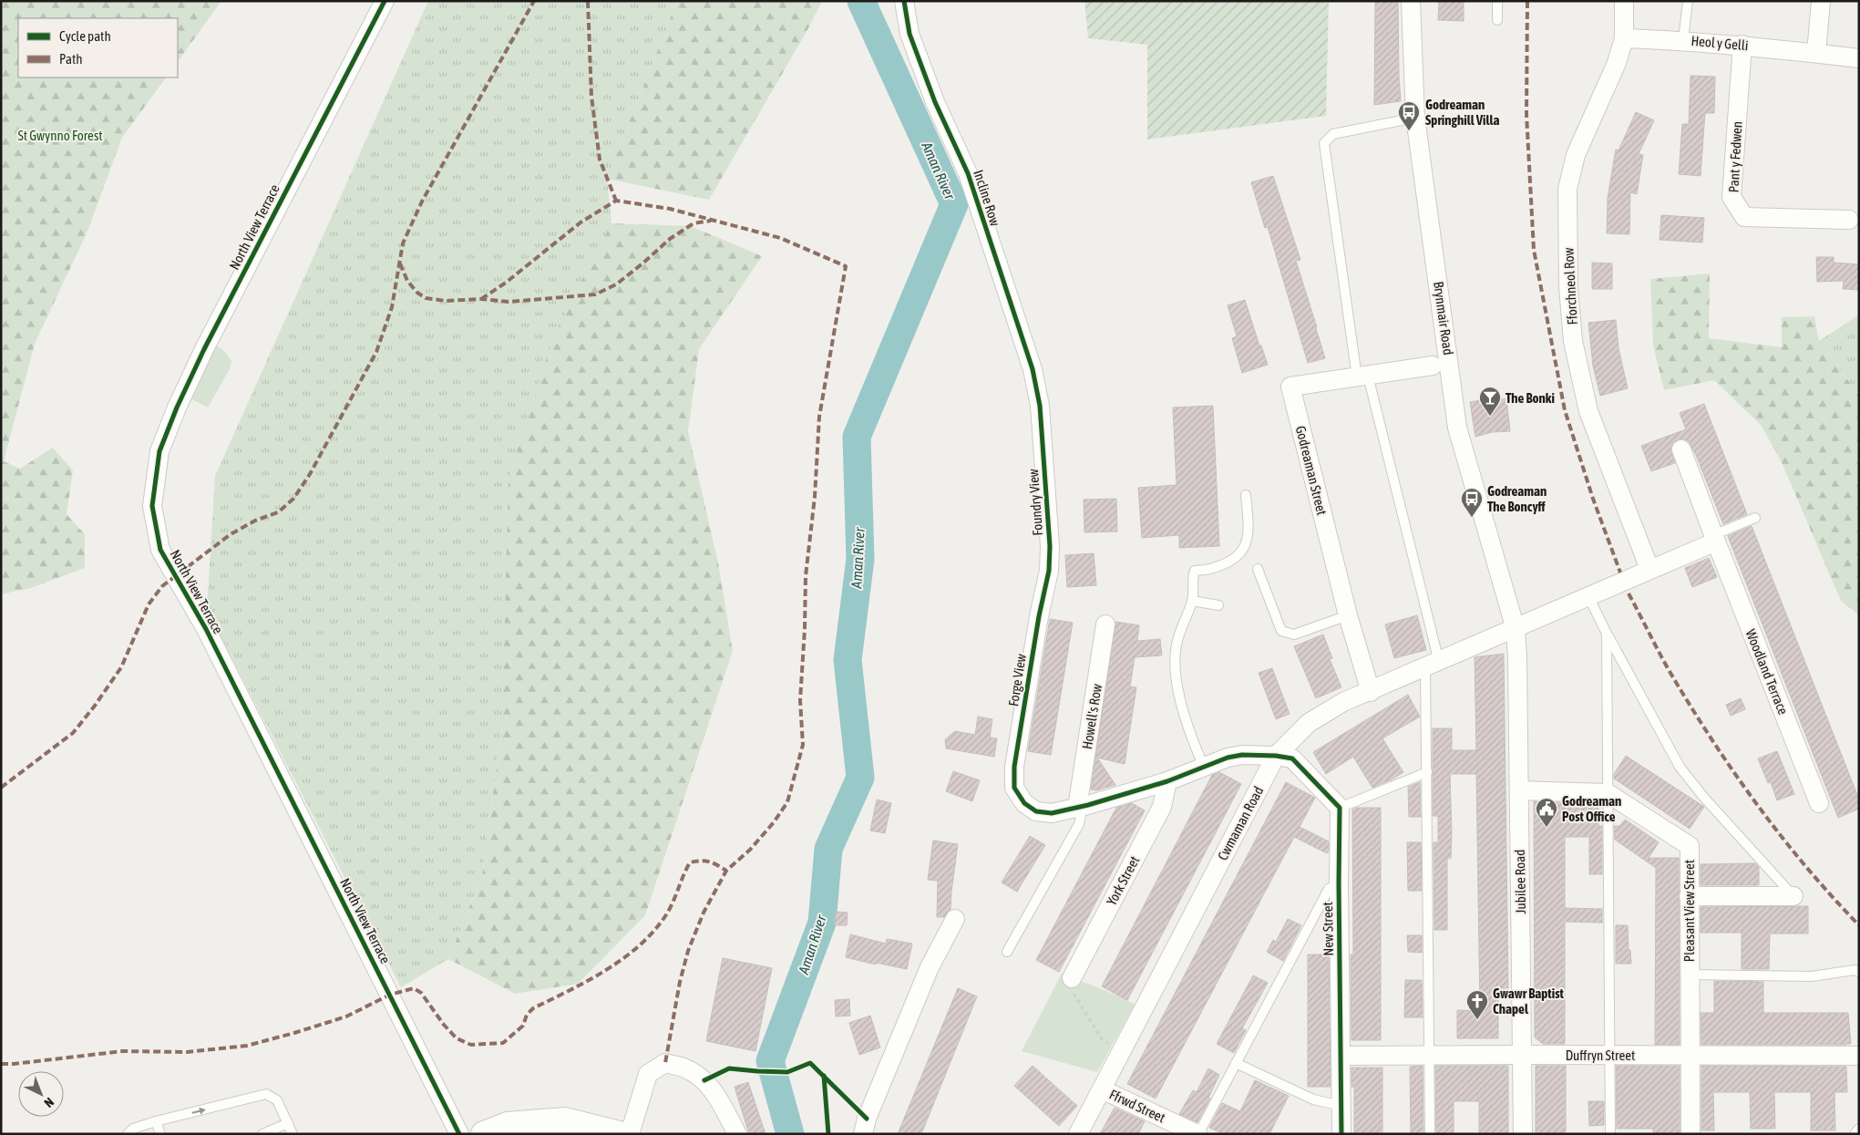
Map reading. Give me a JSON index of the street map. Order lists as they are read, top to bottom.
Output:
{
  "streets": {
    "street": [
      "Heol y Gelli",
      "Pant y Fedwen",
      "Incline Row",
      "North View Terrace",
      "Fforchneol Row",
      "Brynmair Road",
      "Godreaman Street",
      "Foundry View",
      "Woodland Terrace",
      "Forge View",
      "Howell's Row",
      "Cwmaman Road",
      "York Street",
      "Jubilee Road",
      "Pleasant View Street",
      "New Street",
      "Duffryn Street",
      "Ffrwd Street"
    ]
  },
  "crossings": [
    ["Heol y Gelli", "Pant y Fedwen"],
    ["Heol y Gelli", "Fforchneol Row"],
    ["Incline Row", "Foundry View"],
    ["Brynmair Road", "Cwmaman Road"],
    ["Brynmair Road", "Jubilee Road"],
    ["Godreaman Street", "Cwmaman Road"],
    ["Foundry View", "Forge View"],
    ["Forge View", "Howell's Row"],
    ["Cwmaman Road", "Jubilee Road"],
    ["Cwmaman Road", "Ffrwd Street"],
    ["Jubilee Road", "Duffryn Street"],
    ["Pleasant View Street", "Duffryn Street"],
    ["New Street", "Duffryn Street"]
  ],
  "water": ["Aman River"],
  "parks": ["St Gwynno Forest"],
  "places": {
    "bus stop": ["Godreaman Springhill Villa", "Godreaman The Boncyff"],
    "bar": ["The Bonki"],
    "public building": ["Godreaman Post Office"],
    "church": ["Gwawr Baptist Chapel"]
  },
  "legend": ["Cycle path", "Path"],
  "north": "bottom right"
}
